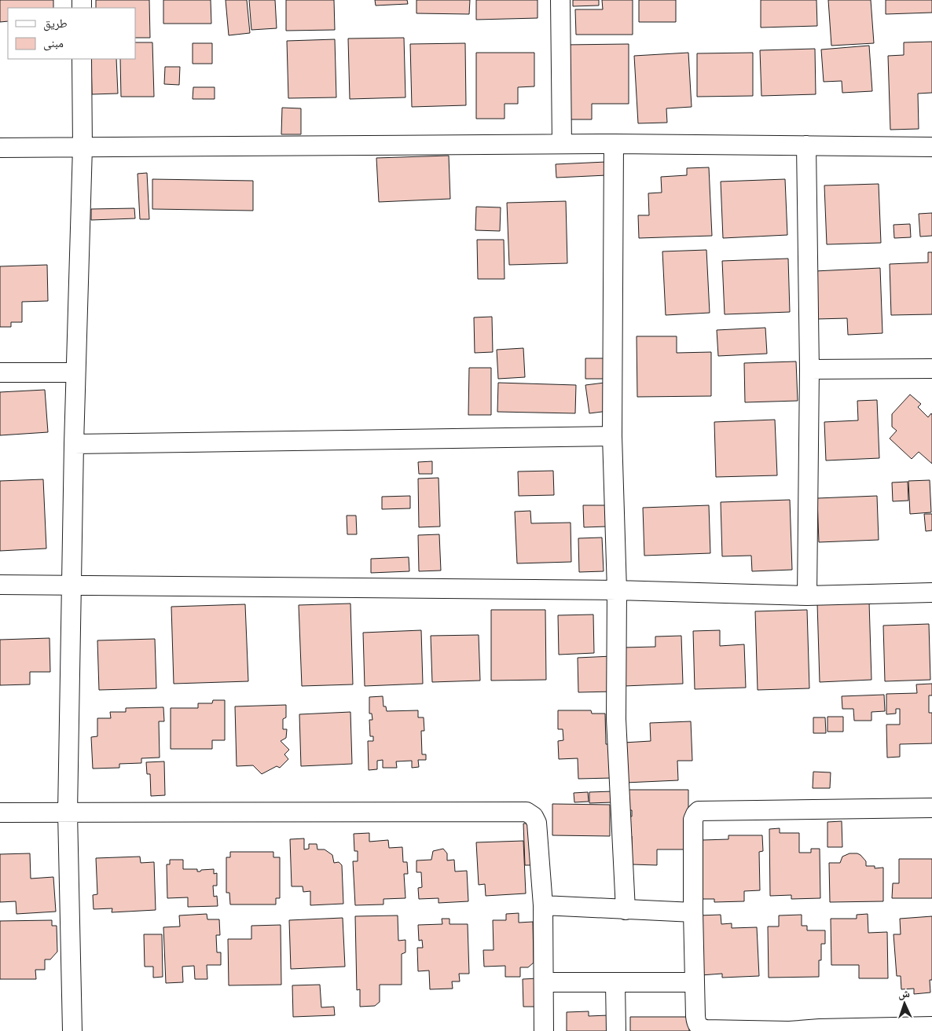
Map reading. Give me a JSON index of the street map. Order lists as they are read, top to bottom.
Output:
{
  "legend": ["طريق", "مبنى"],
  "north": "top"
}
